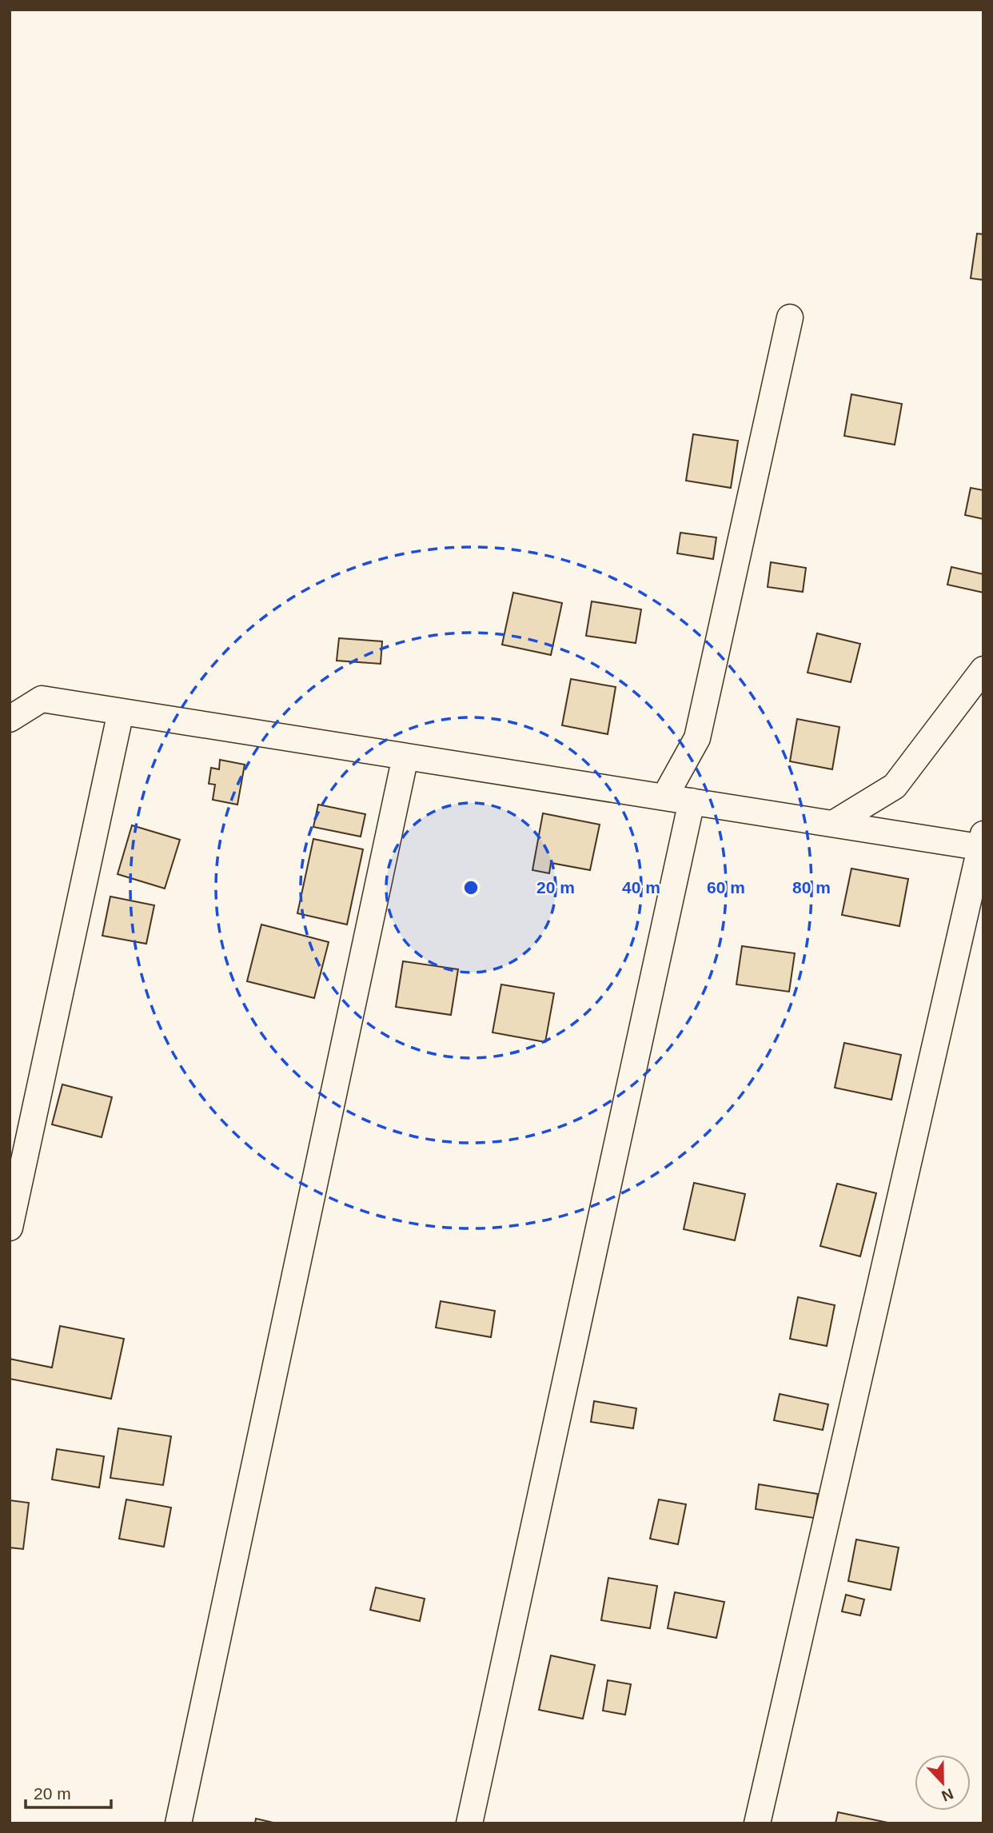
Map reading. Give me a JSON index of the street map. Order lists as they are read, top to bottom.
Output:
{
  "scale_bar": "20 m",
  "north": "bottom",
  "rings": [
    "20 m",
    "40 m",
    "60 m",
    "80 m"
  ]
}
